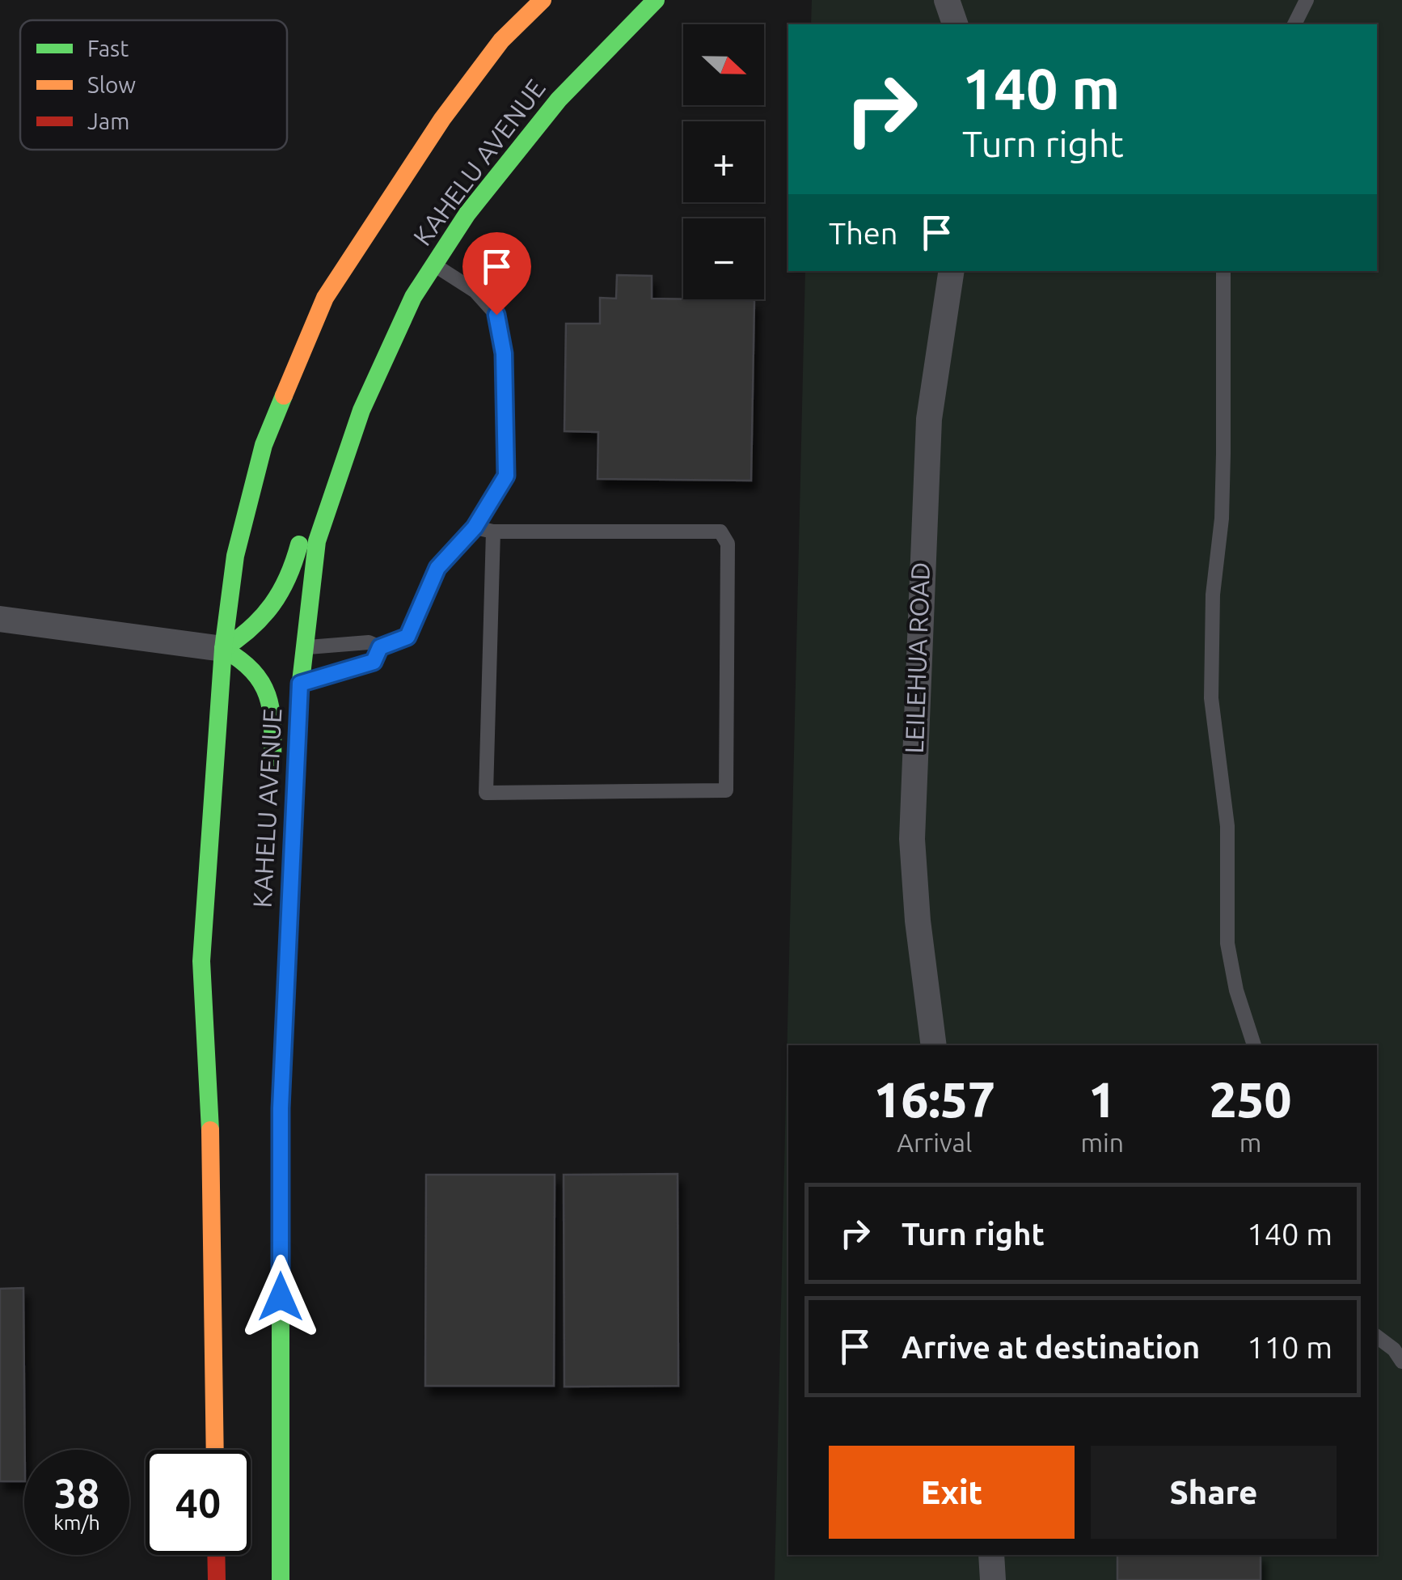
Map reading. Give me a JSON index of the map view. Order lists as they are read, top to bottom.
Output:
{
  "streets": {
    "street": ["KAHELU AVENUE", "LEILEHUA ROAD"]
  },
  "legend": ["Fast", "Slow", "Jam"],
  "north": "right",
  "page": {
    "map_buttons": ["+", "−"],
    "turn": ["140 m", "Turn right"],
    "then": "Then",
    "eta": [
      "16:57",
      "Arrival",
      "1",
      "min",
      "250",
      "m"
    ],
    "list": [
      {
        "name": "Turn right",
        "value": "140 m"
      },
      {
        "name": "Arrive at destination",
        "value": "110 m"
      }
    ],
    "buttons": ["Exit", "Share"],
    "speed": "38 km/h",
    "limit": "40"
  }
}
